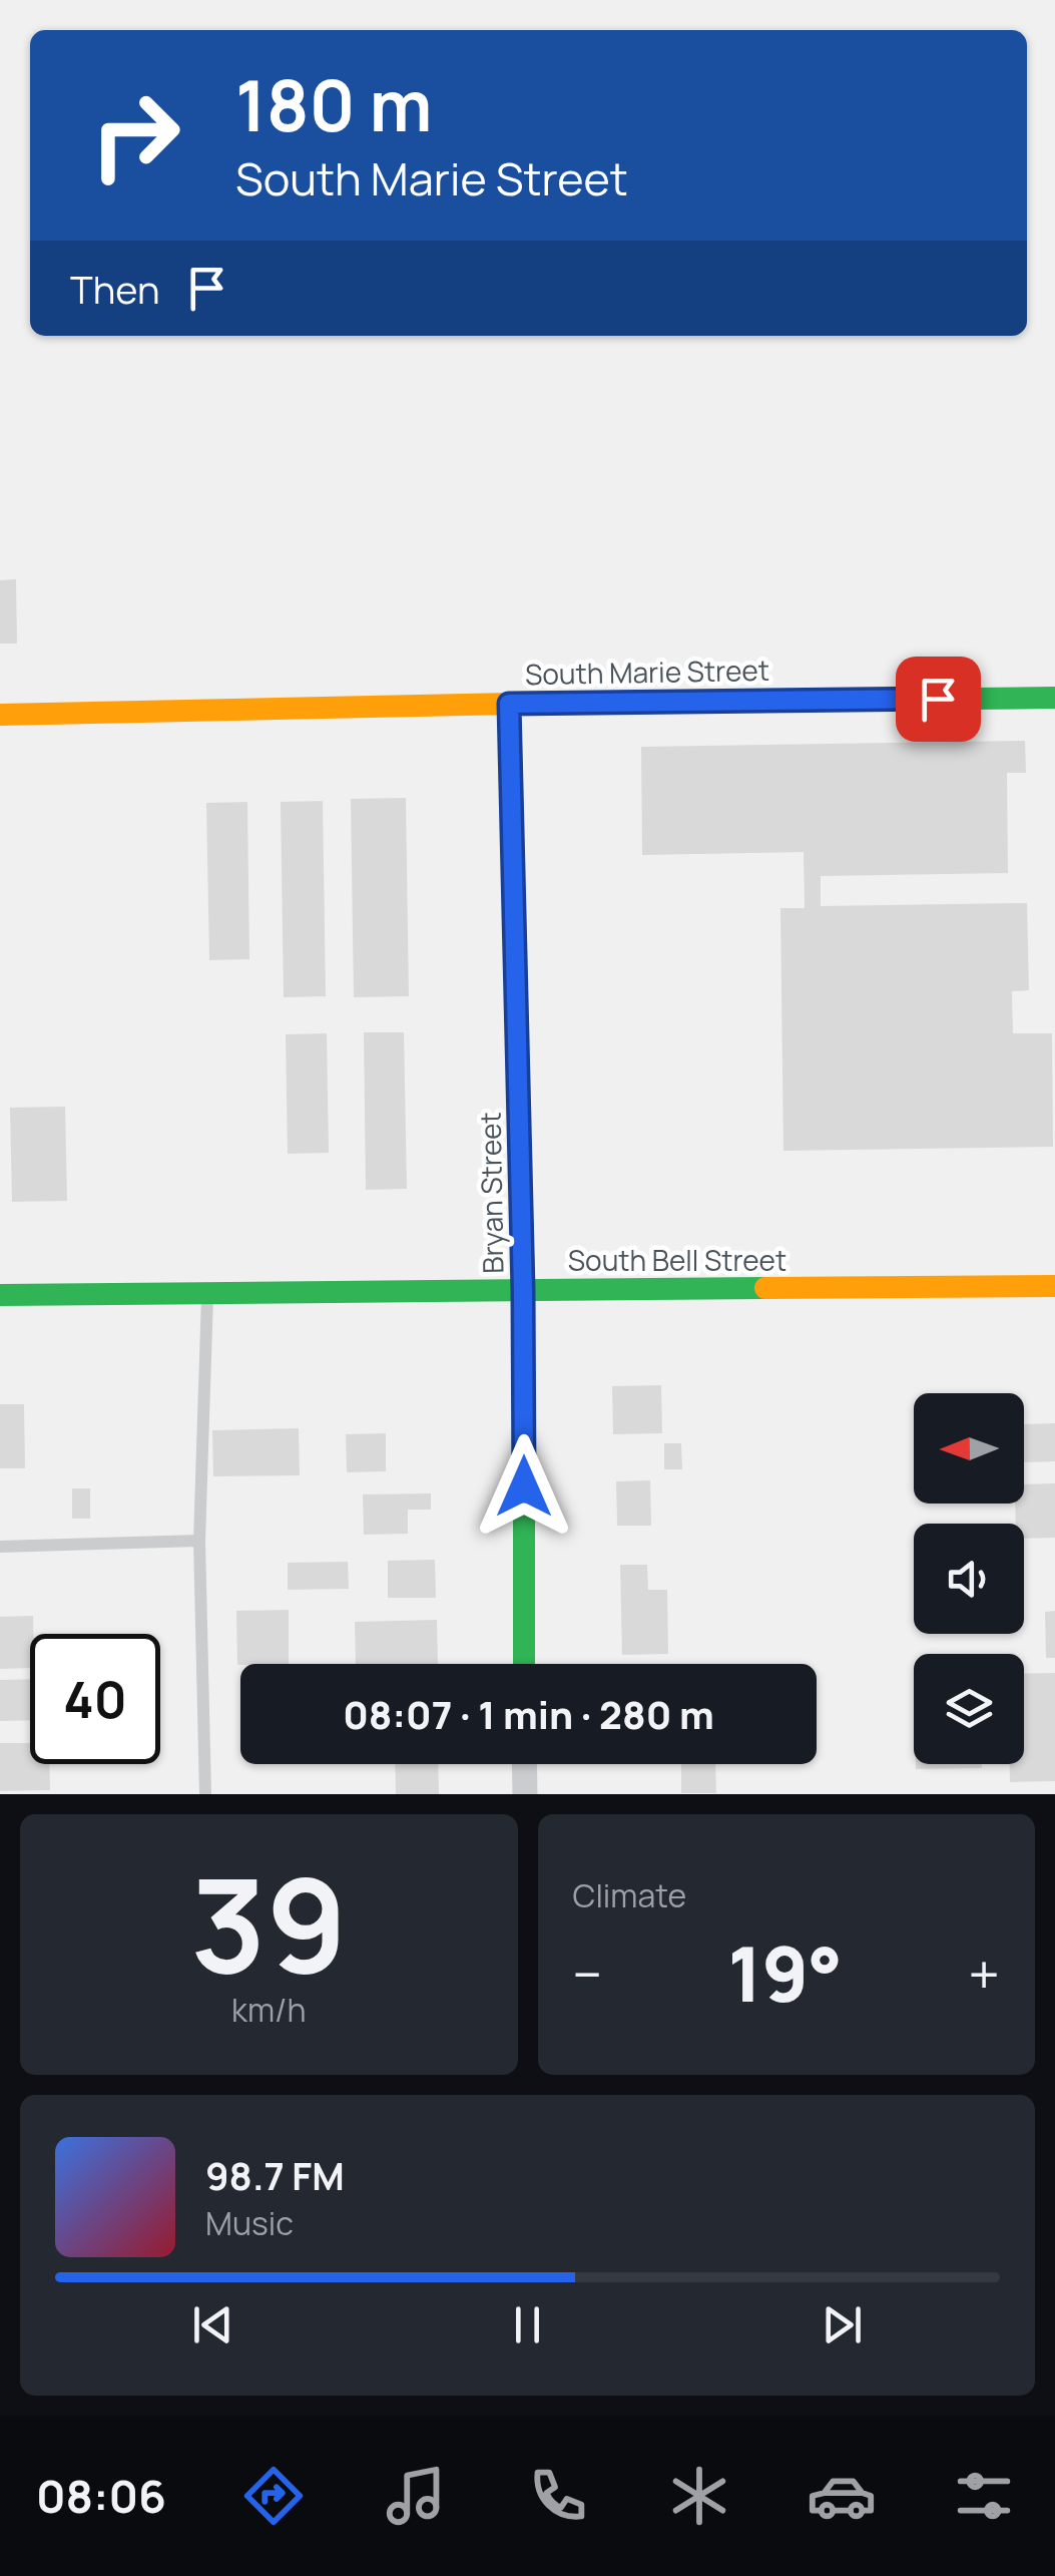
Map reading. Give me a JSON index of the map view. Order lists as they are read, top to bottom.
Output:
{
  "streets": {
    "street": ["South Marie Street", "Bryan Street", "South Bell Street"]
  },
  "crossings": [
    ["South Marie Street", "Bryan Street"],
    ["Bryan Street", "South Bell Street"]
  ],
  "north": "left",
  "page": {
    "turn": ["180 m", "South Marie Street"],
    "then": "Then",
    "limit": "40",
    "trip": "08:07 · 1 min · 280 m",
    "tile": [
      ["39", "km/h"],
      "Climate"
    ],
    "heat": ["−", "19°", "+"],
    "song": ["98.7 FM", "Music"],
    "tabs": "08:06"
  }
}
